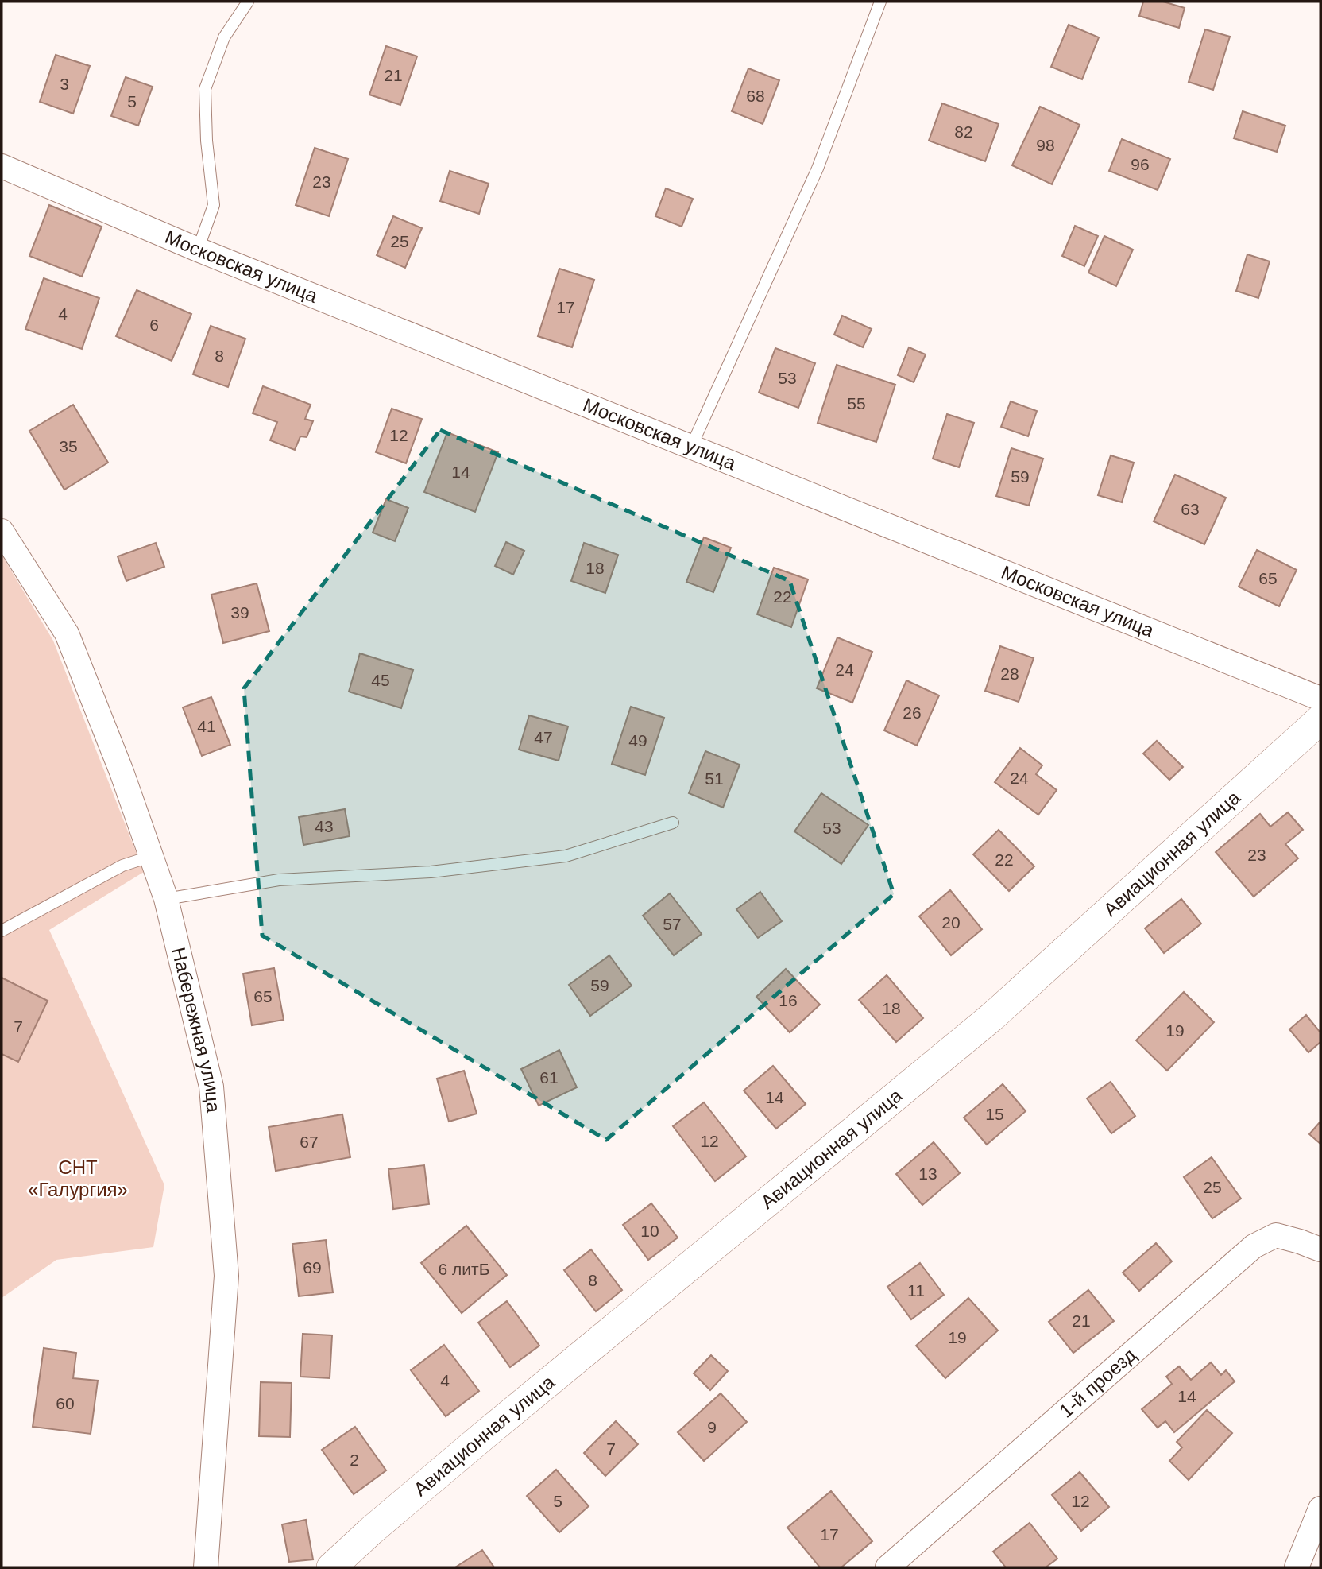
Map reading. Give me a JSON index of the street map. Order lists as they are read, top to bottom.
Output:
{
  "streets": {
    "street": [
      "Московская улица",
      "Авиационная улица",
      "Набережная улица",
      "1-й проезд"
    ]
  },
  "parks": ["СНТ «Галургия»"],
  "house_numbers": [
    "21",
    "3",
    "68",
    "5",
    "82",
    "98",
    "96",
    "23",
    "25",
    "17",
    "4",
    "6",
    "8",
    "53",
    "55",
    "12",
    "35",
    "14",
    "59",
    "63",
    "18",
    "65",
    "22",
    "39",
    "24",
    "28",
    "45",
    "26",
    "41",
    "47",
    "49",
    "24",
    "51",
    "43",
    "53",
    "23",
    "22",
    "20",
    "57",
    "59",
    "65",
    "16",
    "18",
    "7",
    "19",
    "61",
    "14",
    "15",
    "12",
    "67",
    "13",
    "25",
    "10",
    "69",
    "6 литБ",
    "8",
    "11",
    "21",
    "19",
    "4",
    "14",
    "60",
    "9",
    "7",
    "2",
    "5",
    "12",
    "17"
  ]
}
